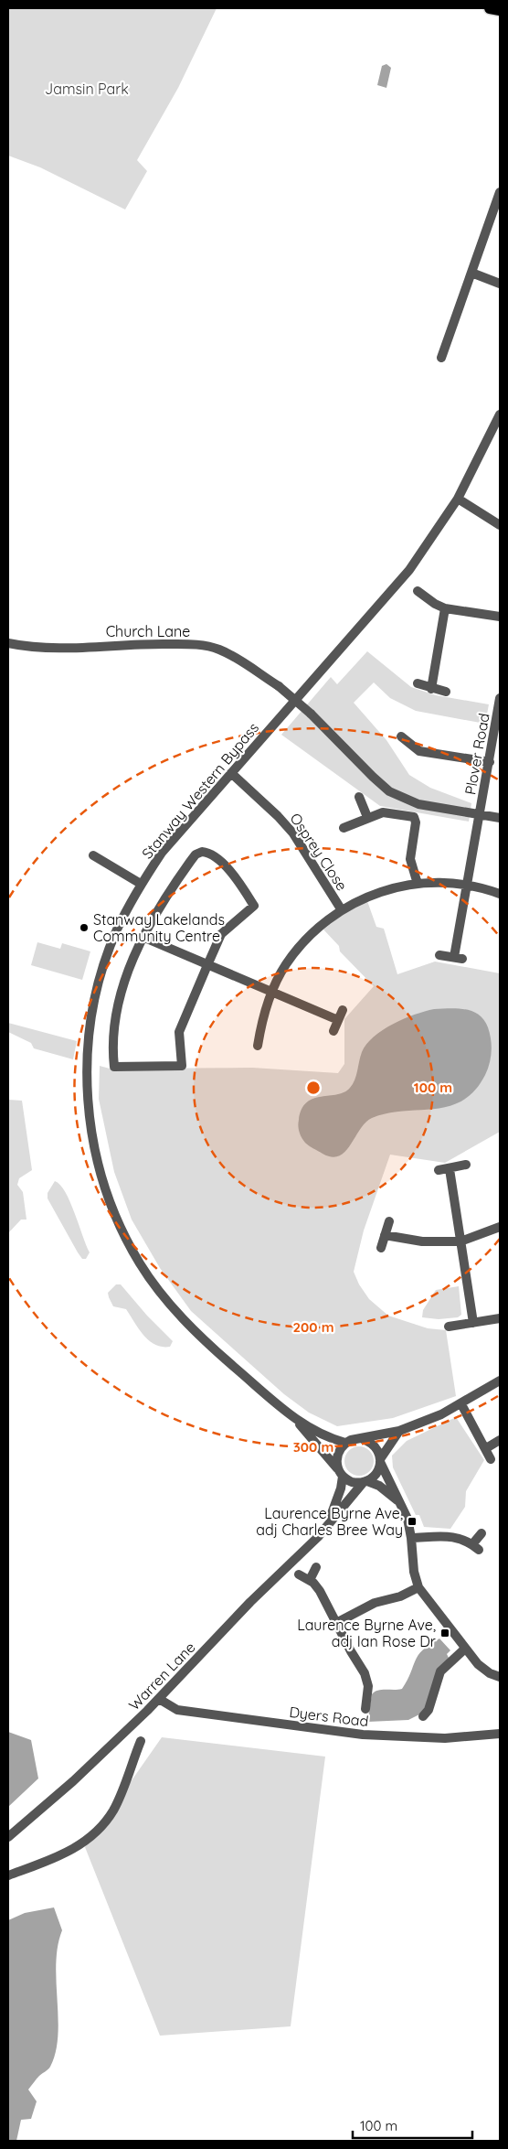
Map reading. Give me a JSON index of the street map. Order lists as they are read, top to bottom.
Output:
{
  "streets": {
    "street": [
      "Church Lane",
      "Plover Road",
      "Stanway Western Bypass",
      "Osprey Close",
      "Warren Lane",
      "Dyers Road"
    ]
  },
  "crossings": [
    ["Church Lane", "Plover Road"],
    ["Stanway Western Bypass", "Osprey Close"],
    ["Stanway Western Bypass", "Warren Lane"],
    ["Warren Lane", "Dyers Road"]
  ],
  "parks": ["Jamsin Park"],
  "places": {
    "other": ["Stanway Lakelands Community Centre"],
    "transit": ["Laurence Byrne Ave, adj Charles Bree Way", "Laurence Byrne Ave, adj Ian Rose Dr"]
  },
  "scale_bar": "100 m",
  "rings": ["100 m", "200 m", "300 m"]
}
